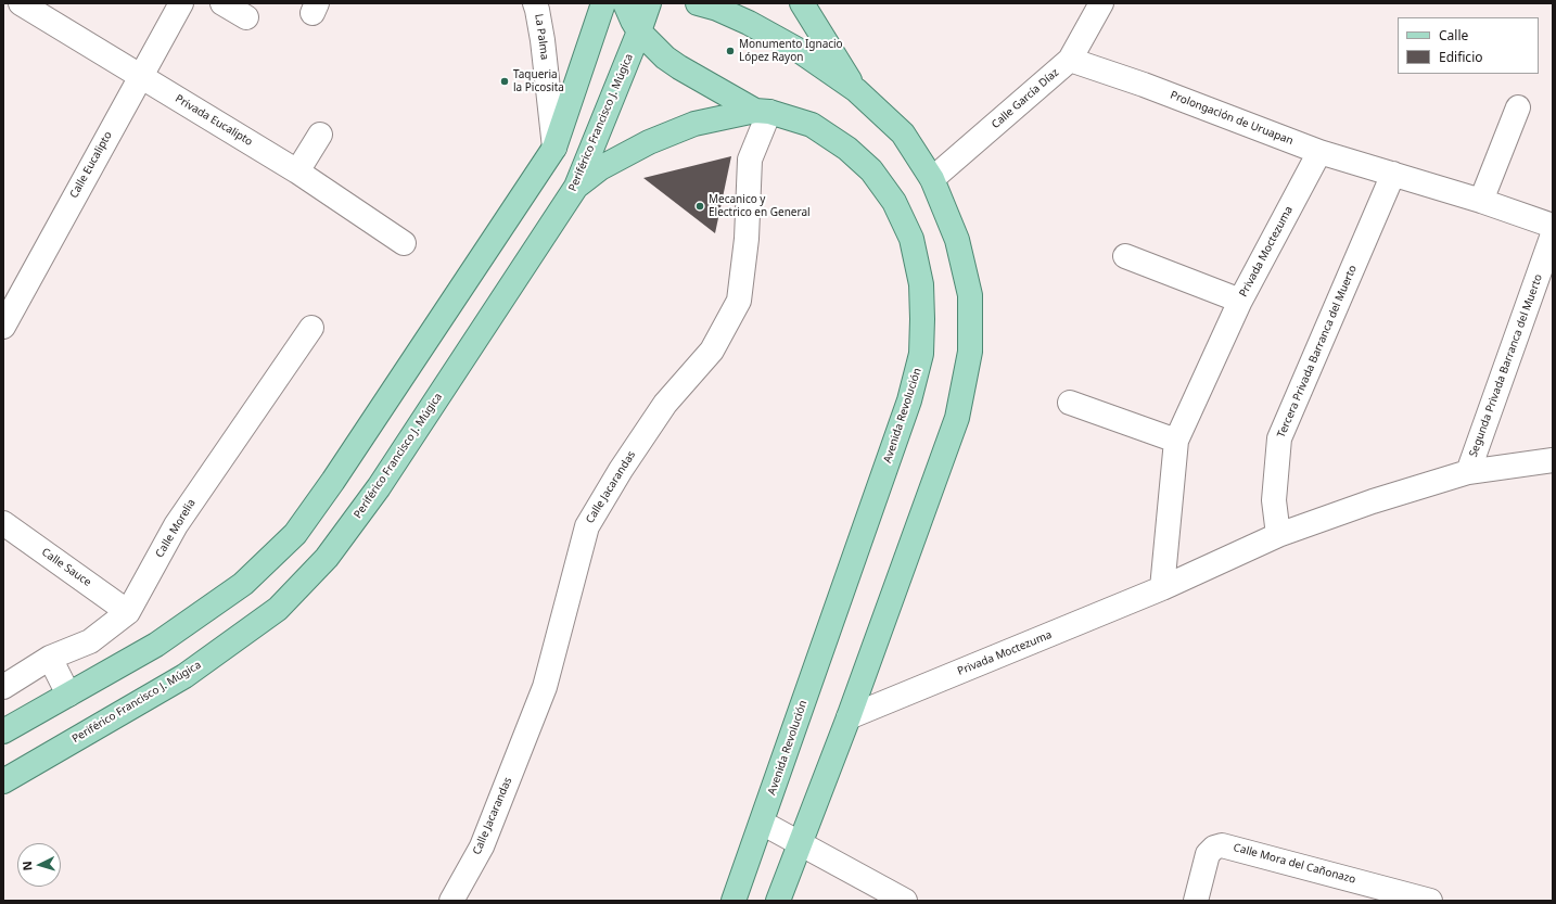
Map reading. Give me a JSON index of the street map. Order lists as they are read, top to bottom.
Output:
{
  "streets": {
    "main road": ["Periférico Francisco J. Múgica", "Avenida Revolución"],
    "street": [
      "La Palma",
      "Calle García Díaz",
      "Prolongación de Uruapan",
      "Privada Eucalipto",
      "Calle Eucalipto",
      "Privada Moctezuma",
      "Tercera Privada Barranca del Muerto",
      "Segunda Privada Barranca del Muerto",
      "Calle Jacarandas",
      "Calle Morelia",
      "Calle Sauce",
      "Calle Mora del Cañonazo"
    ]
  },
  "crossings": [
    ["La Palma", "Avenida Revolución"],
    ["Calle García Díaz", "Prolongación de Uruapan"],
    ["Prolongación de Uruapan", "Privada Moctezuma"],
    ["Privada Eucalipto", "Calle Eucalipto"],
    ["Periférico Francisco J. Múgica", "Avenida Revolución"],
    ["Privada Moctezuma", "Tercera Privada Barranca del Muerto"],
    ["Privada Moctezuma", "Segunda Privada Barranca del Muerto"],
    ["Avenida Revolución", "Calle Jacarandas"],
    ["Calle Morelia", "Calle Sauce"]
  ],
  "places": ["Monumento Ignacio López Rayon", "Taqueria la Picosita", "Mecanico y Electrico en General"],
  "legend": ["Calle", "Edificio"],
  "north": "left"
}
